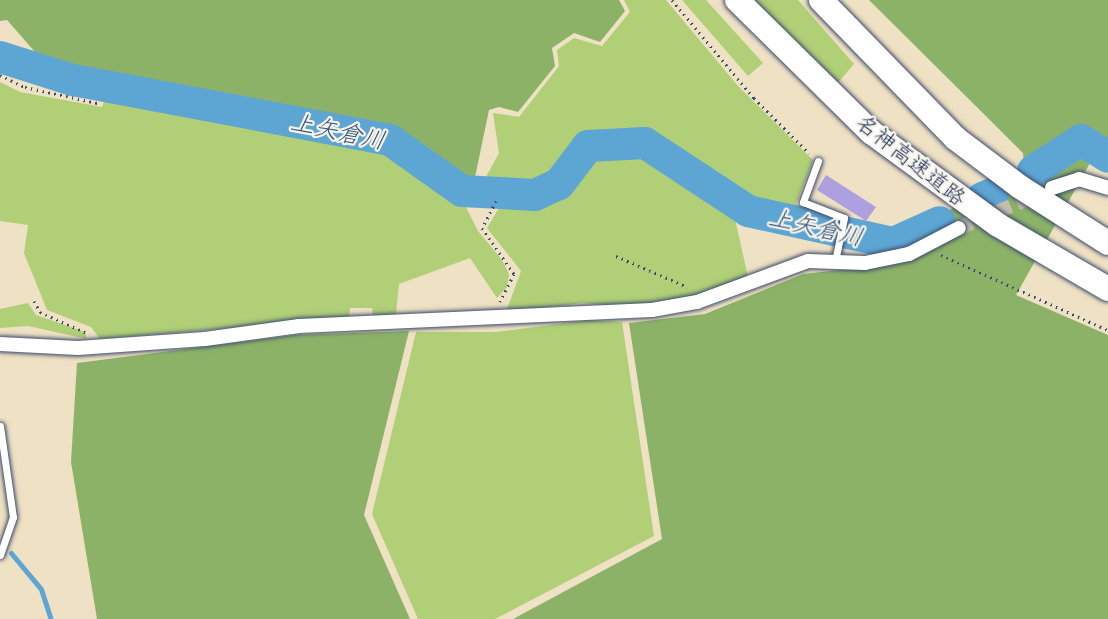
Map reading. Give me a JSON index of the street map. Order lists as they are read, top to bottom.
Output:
{
  "streets": {
    "highway": ["名神高速道路"]
  },
  "water": ["上矢倉川"]
}
